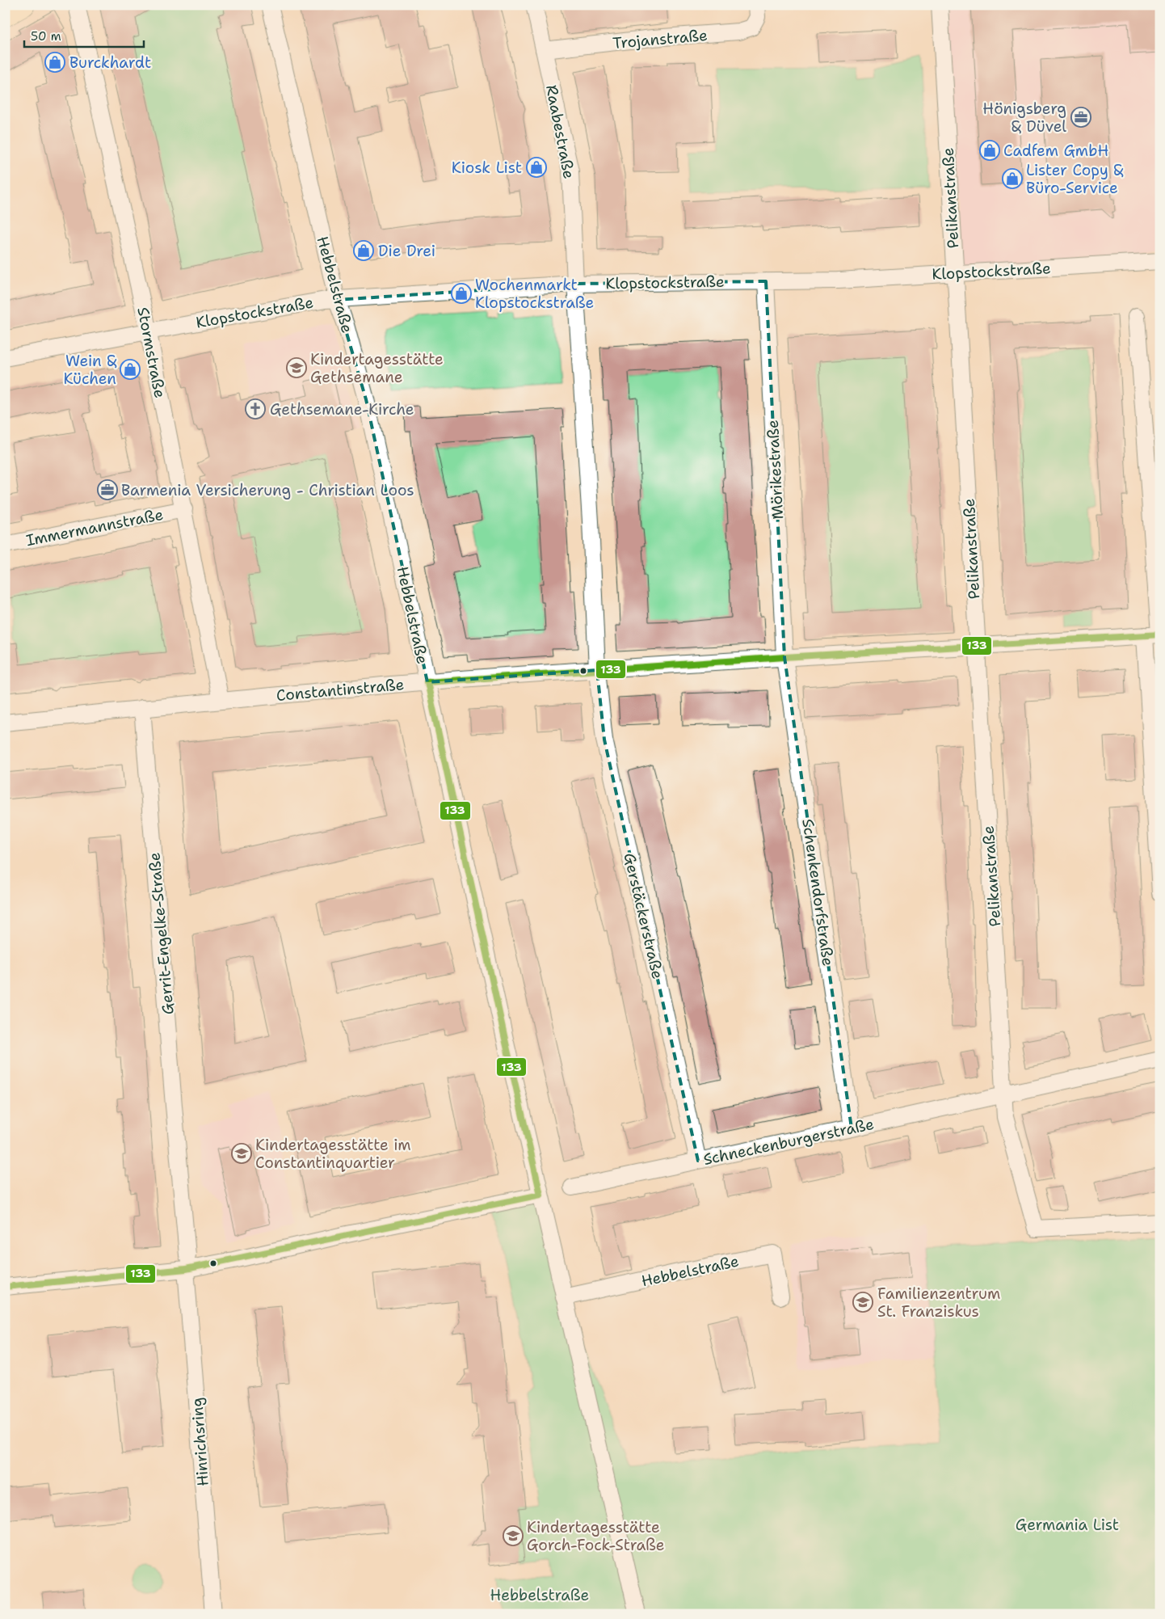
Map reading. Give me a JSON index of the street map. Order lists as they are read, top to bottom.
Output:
{
  "streets": {
    "street": [
      "Trojanstraße",
      "Raabestraße",
      "Pelikanstraße",
      "Klopstockstraße",
      "Hebbelstraße",
      "Stormstraße",
      "Mörikestraße",
      "Immermannstraße",
      "Constantinstraße",
      "Schenkendorfstraße",
      "Gerstäckerstraße",
      "Gerrit-Engelke-Straße",
      "Schneckenburgerstraße",
      "Hinrichsring"
    ]
  },
  "crossings": [
    ["Trojanstraße", "Raabestraße"],
    ["Raabestraße", "Klopstockstraße"],
    ["Raabestraße", "Constantinstraße"],
    ["Raabestraße", "Gerstäckerstraße"],
    ["Pelikanstraße", "Klopstockstraße"],
    ["Pelikanstraße", "Constantinstraße"],
    ["Pelikanstraße", "Schneckenburgerstraße"],
    ["Klopstockstraße", "Hebbelstraße"],
    ["Klopstockstraße", "Stormstraße"],
    ["Klopstockstraße", "Mörikestraße"],
    ["Hebbelstraße", "Constantinstraße"],
    ["Stormstraße", "Immermannstraße"],
    ["Stormstraße", "Constantinstraße"],
    ["Mörikestraße", "Constantinstraße"],
    ["Mörikestraße", "Schenkendorfstraße"],
    ["Constantinstraße", "Schenkendorfstraße"],
    ["Constantinstraße", "Gerstäckerstraße"],
    ["Constantinstraße", "Gerrit-Engelke-Straße"],
    ["Schenkendorfstraße", "Schneckenburgerstraße"],
    ["Gerstäckerstraße", "Schneckenburgerstraße"],
    ["Gerrit-Engelke-Straße", "Hinrichsring"]
  ],
  "parks": ["Germania List", "Hebbelstraße"],
  "places": {
    "shop": [
      "Burckhardt",
      "Cadfem GmbH",
      "Kiosk List",
      "Lister Copy & Büro-Service",
      "Die Drei",
      "Wochenmarkt Klopstockstraße",
      "Wein & Küchen"
    ],
    "office": ["Hönigsberg & Düvel", "Barmenia Versicherung - Christian Loos"],
    "school or university": [
      "Kindertagesstätte Gethsemane",
      "Kindertagesstätte im Constantinquartier",
      "Familienzentrum St. Franziskus",
      "Kindertagesstätte Gorch-Fock-Straße"
    ],
    "church": ["Gethsemane-Kirche"]
  },
  "lines": ["transit line 133"],
  "scale_bar": "50 m"
}
